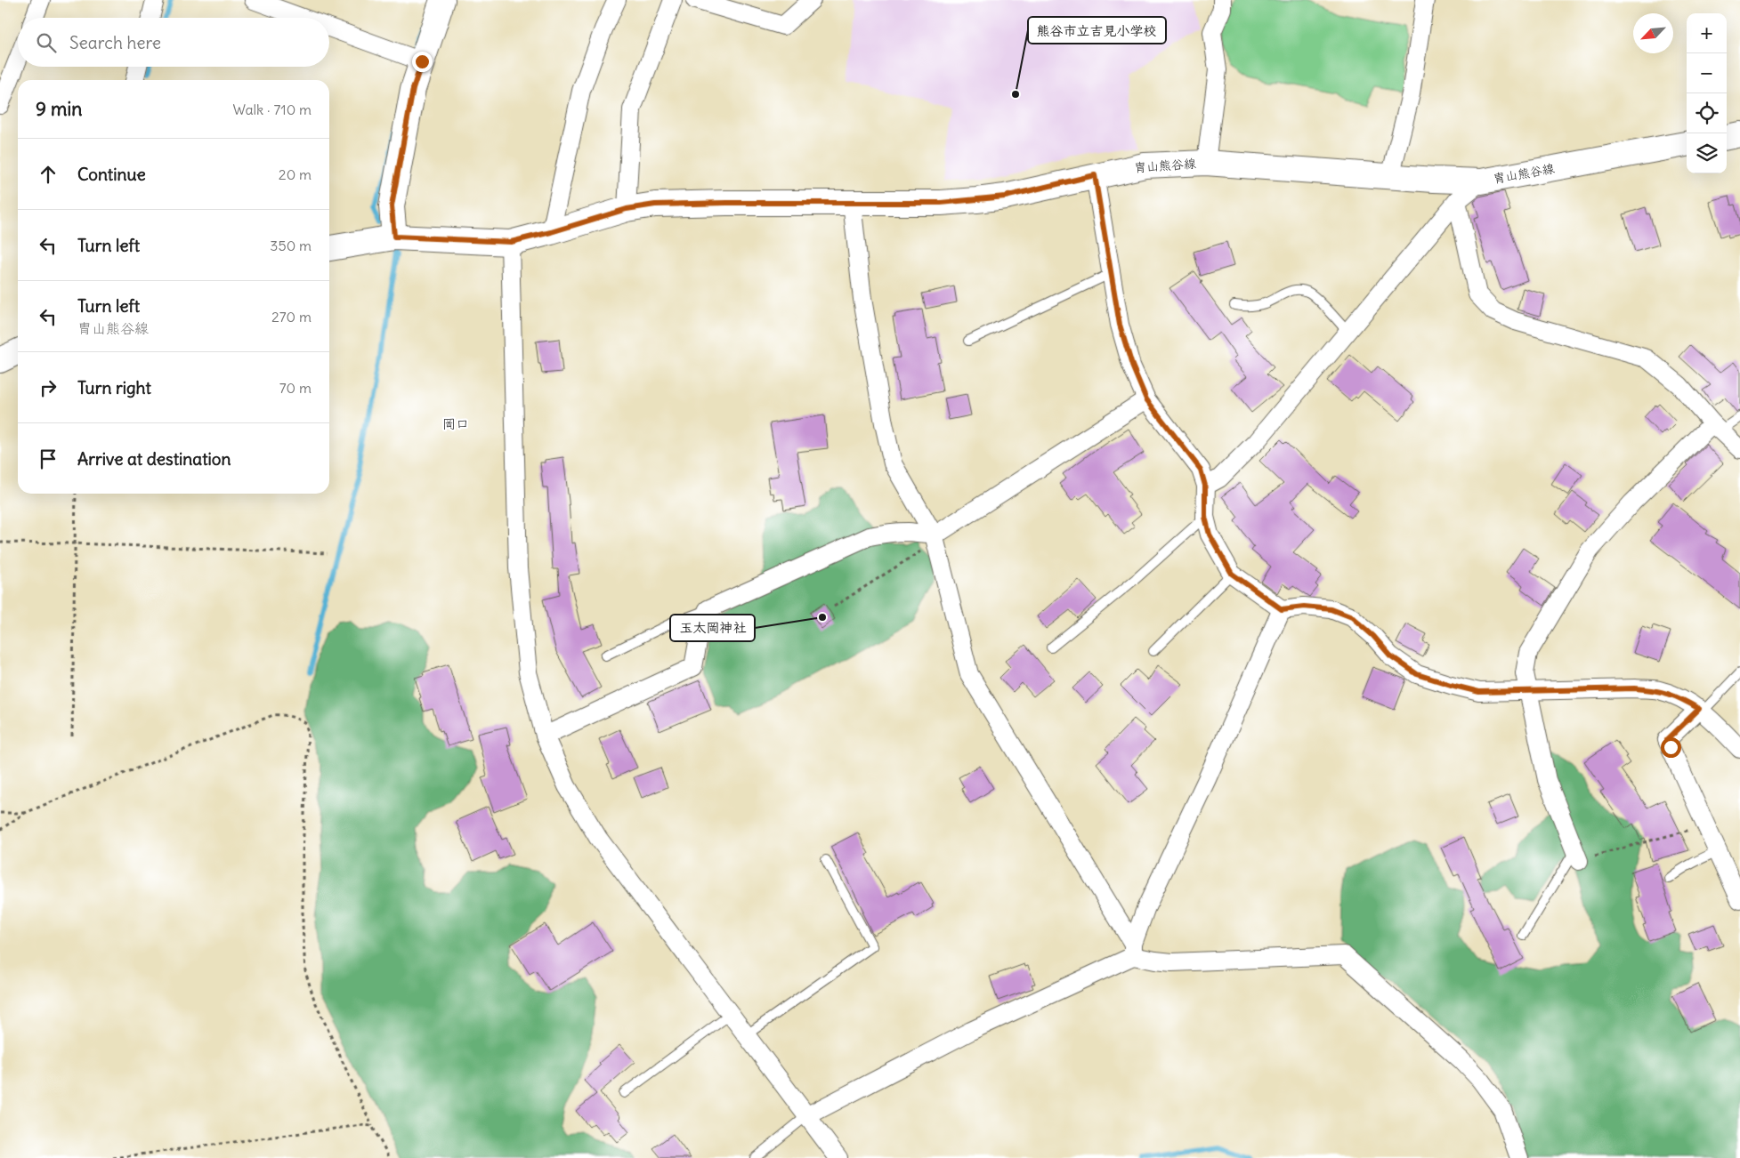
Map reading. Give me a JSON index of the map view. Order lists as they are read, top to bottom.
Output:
{
  "streets": {
    "main road": ["胄山熊谷線"]
  },
  "districts": ["岡口"],
  "places": ["熊谷市立吉見小学校", "玉太岡神社"],
  "north": "bottom left",
  "page": {
    "map_buttons": ["+", "−"],
    "search": "Search here",
    "heading": ["9 min", "Walk · 710 m"],
    "list": [
      ["Continue", "20 m"],
      ["Turn left", "350 m"],
      ["Turn left", "胄山熊谷線", "270 m"],
      ["Turn right", "70 m"],
      "Arrive at destination"
    ]
  }
}
